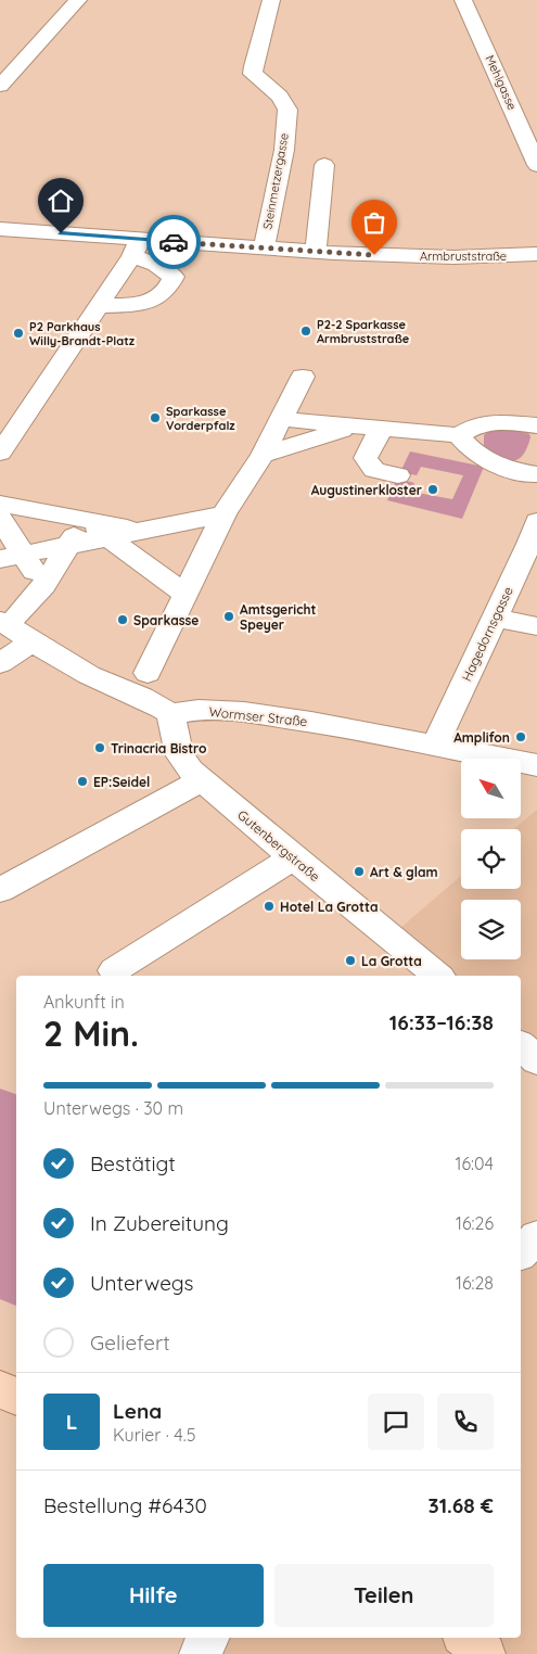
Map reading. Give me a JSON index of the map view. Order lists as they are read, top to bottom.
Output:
{
  "streets": {
    "street": [
      "Mehlgasse",
      "Steinmetzergasse",
      "Armbruststraße",
      "Hagedornsgasse",
      "Wormser Straße",
      "Gutenbergstraße"
    ]
  },
  "crossings": [
    ["Steinmetzergasse", "Armbruststraße"],
    ["Hagedornsgasse", "Wormser Straße"],
    ["Wormser Straße", "Gutenbergstraße"]
  ],
  "places": [
    "P2-2 Sparkasse Armbruststraße",
    "P2 Parkhaus Willy-Brandt-Platz",
    "Sparkasse Vorderpfalz",
    "Augustinerkloster",
    "Amtsgericht Speyer",
    "Sparkasse",
    "Amplifon",
    "Trinacria Bistro",
    "EP:Seidel",
    "Art & glam",
    "Hotel La Grotta",
    "La Grotta"
  ],
  "north": "top left",
  "page": {
    "heading": ["2 Min.", "Ankunft in", "16:33–16:38"],
    "panel": [
      "Lena",
      "Kurier · 4.5",
      "Bestellung #6430",
      "31.68 €"
    ],
    "bar": "Unterwegs · 30 m",
    "list": [
      ["Bestätigt", "16:04"],
      ["In Zubereitung", "16:26"],
      ["Unterwegs", "16:28"],
      "Geliefert"
    ],
    "round": "L",
    "buttons": ["Hilfe", "Teilen"]
  }
}
